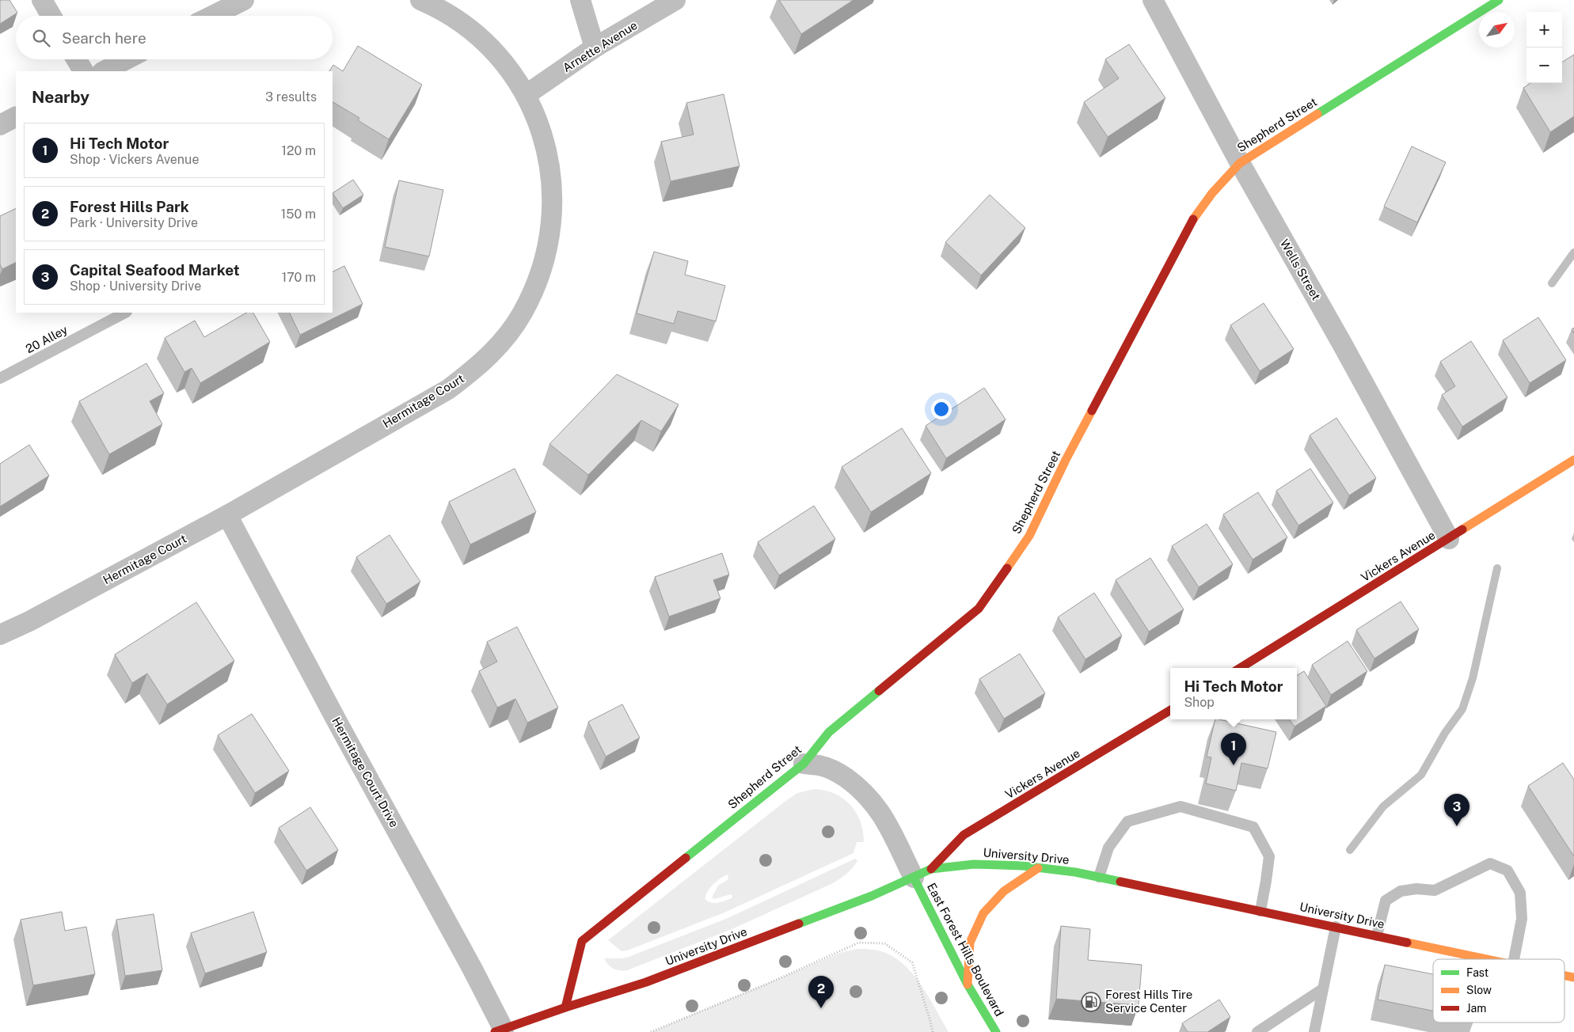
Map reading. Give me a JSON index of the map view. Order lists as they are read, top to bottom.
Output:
{
  "streets": {
    "main road": [
      "Shepherd Street",
      "Vickers Avenue",
      "University Drive",
      "East Forest Hills Boulevard"
    ],
    "street": [
      "Arnette Avenue",
      "Wells Street",
      "Hermitage Court",
      "Hermitage Court Drive"
    ],
    "lane": ["20 Alley"]
  },
  "crossings": [
    ["Arnette Avenue", "Hermitage Court"],
    ["Shepherd Street", "Wells Street"],
    ["Shepherd Street", "University Drive"],
    ["Wells Street", "Vickers Avenue"],
    ["Hermitage Court", "Hermitage Court Drive"],
    ["Vickers Avenue", "University Drive"],
    ["Hermitage Court Drive", "University Drive"],
    ["University Drive", "East Forest Hills Boulevard"]
  ],
  "places": {
    "fuel station": ["Forest Hills Tire Service Center"]
  },
  "legend": ["Fast", "Slow", "Jam"],
  "north": "top right",
  "page": {
    "map_buttons": ["+", "−"],
    "search": "Search here",
    "heading": ["Nearby", "3 results"],
    "list": [
      {
        "mark": "1",
        "name": "Hi Tech Motor",
        "note": "Shop · Vickers Avenue",
        "value": "120 m"
      },
      {
        "mark": "2",
        "name": "Forest Hills Park",
        "note": "Park · University Drive",
        "value": "150 m"
      },
      {
        "mark": "3",
        "name": "Capital Seafood Market",
        "note": "Shop · University Drive",
        "value": "170 m"
      }
    ],
    "popup": ["Hi Tech Motor", "Shop"],
    "pins": ["1", "3", "2"]
  }
}
